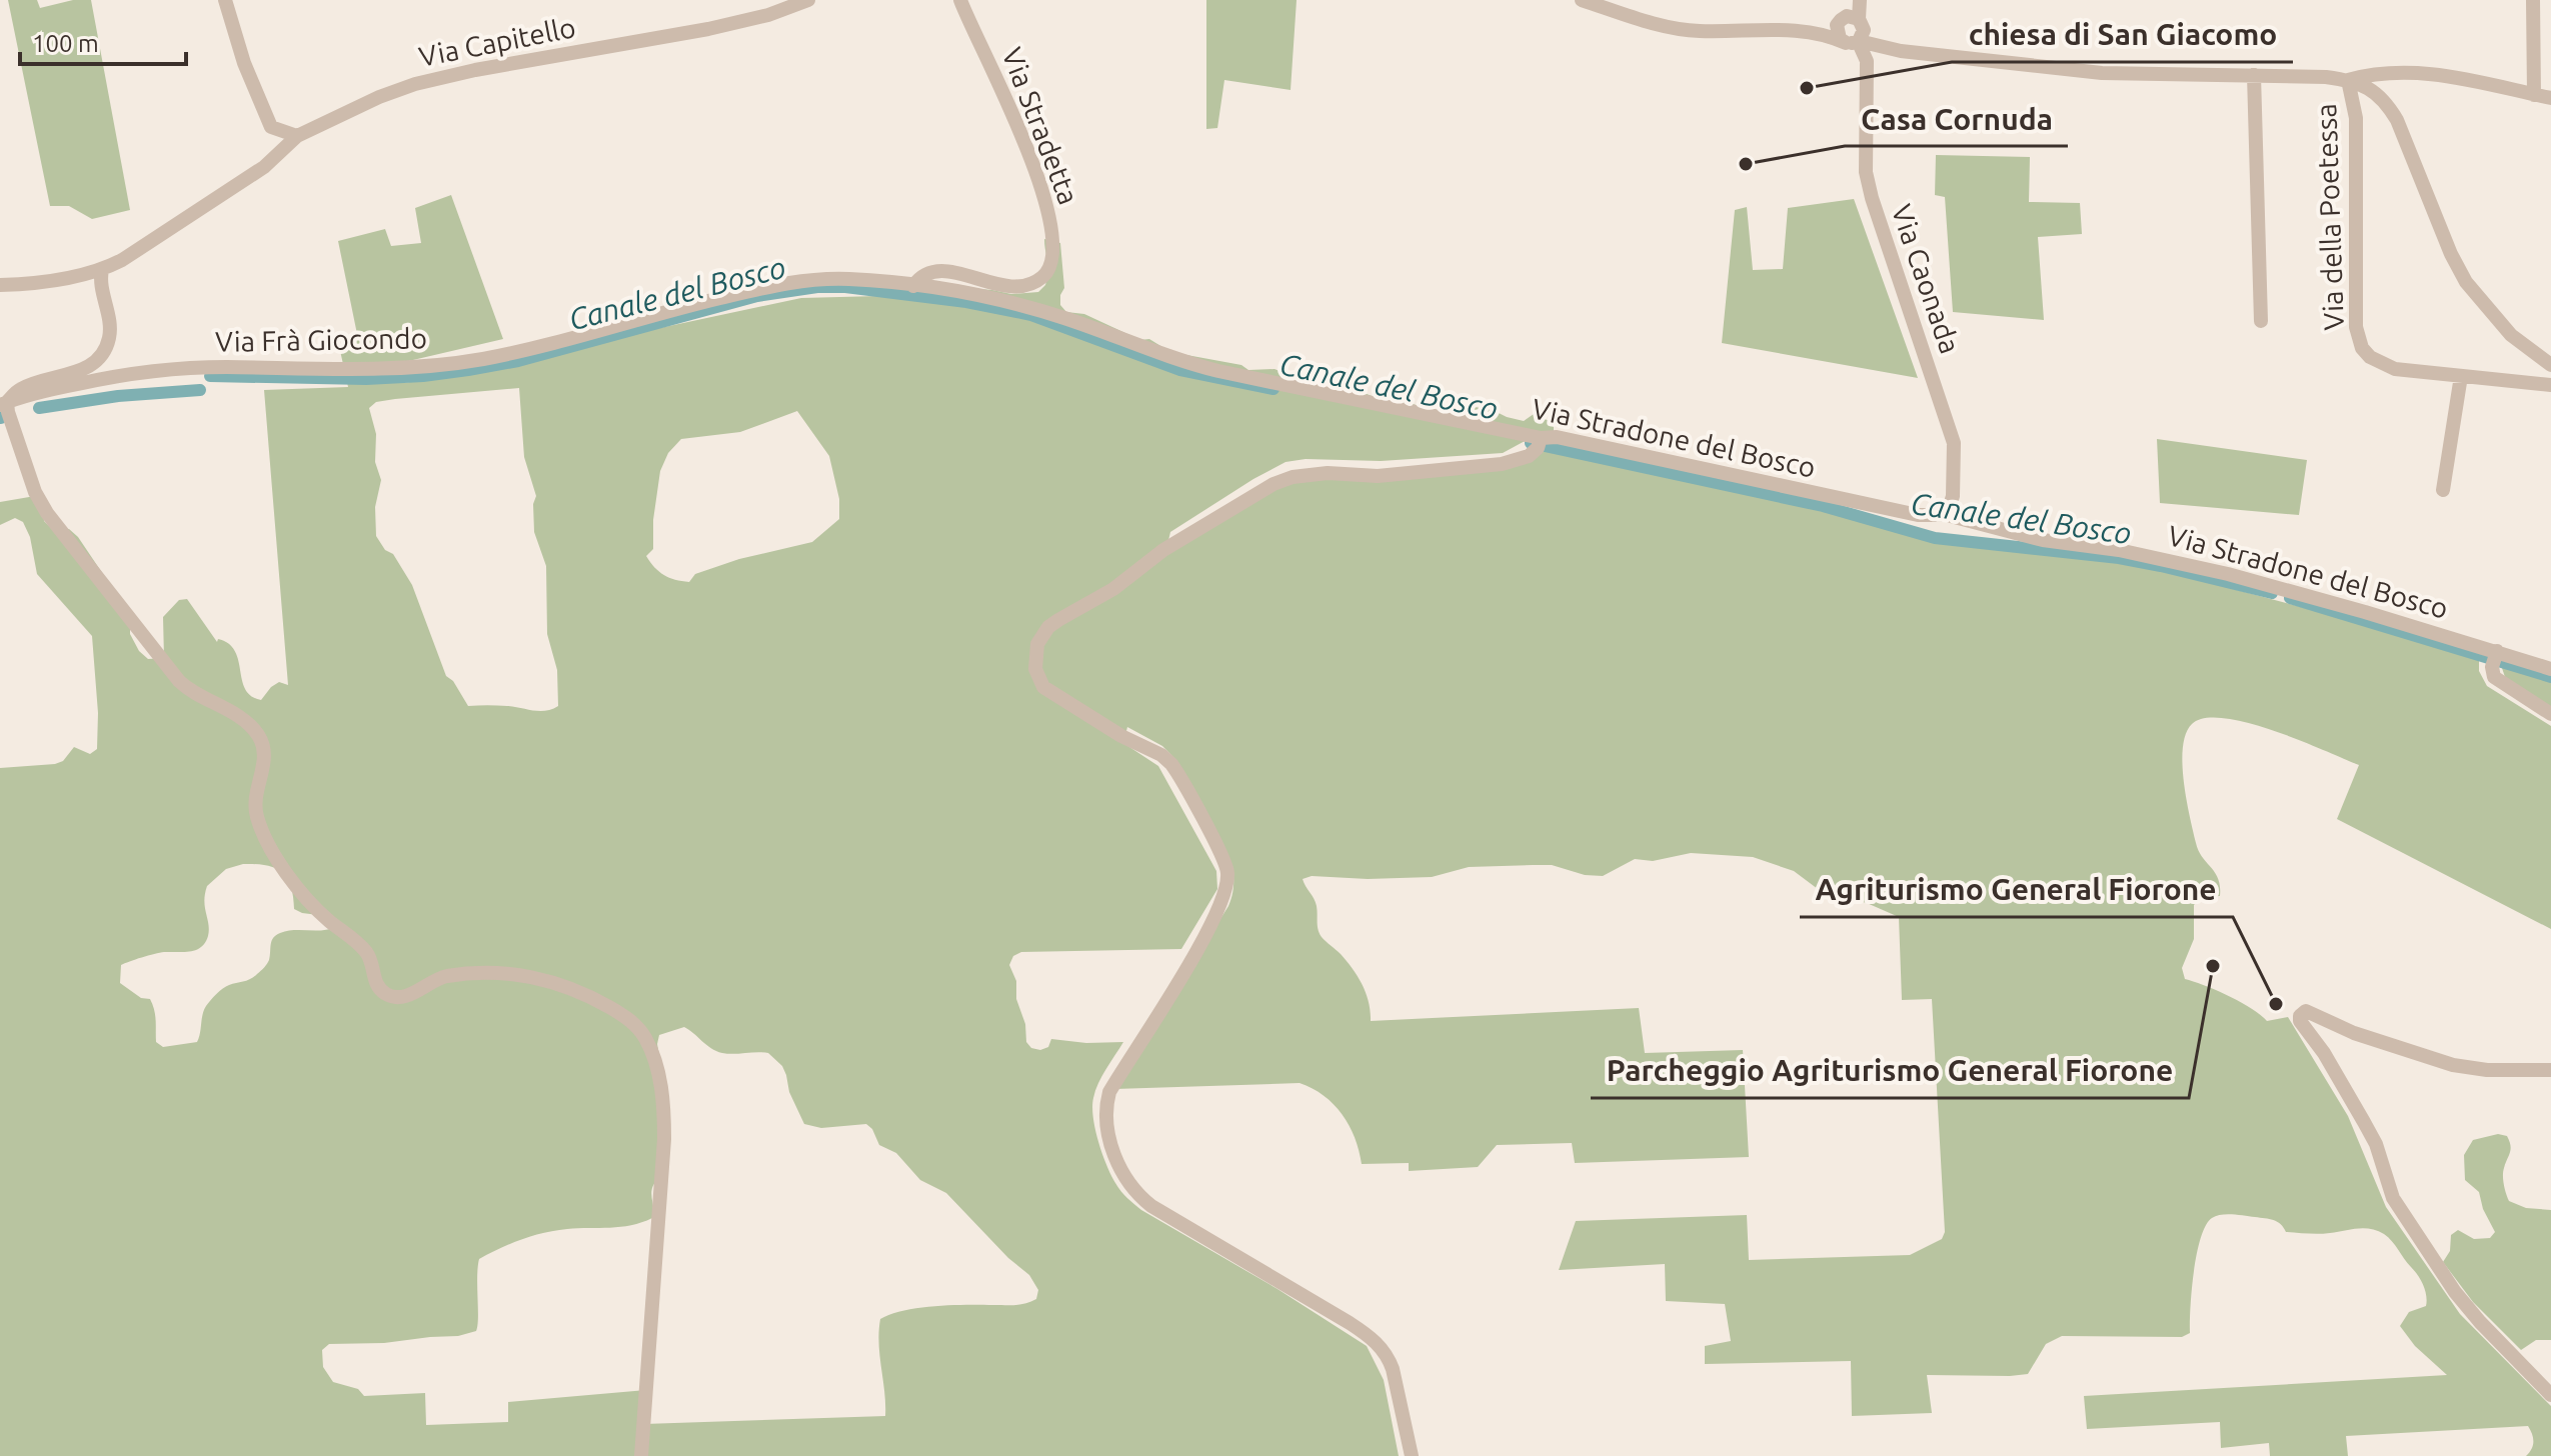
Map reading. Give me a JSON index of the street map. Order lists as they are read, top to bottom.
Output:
{
  "streets": {
    "street": [
      "Via Capitello",
      "Via Stradetta",
      "Via della Poetessa",
      "Via Caonada",
      "Via Frà Giocondo",
      "Via Stradone del Bosco"
    ]
  },
  "crossings": [
    ["Via Stradetta", "Via Stradone del Bosco"],
    ["Via Caonada", "Via Stradone del Bosco"],
    ["Via Frà Giocondo", "Via Stradone del Bosco"]
  ],
  "water": ["Canale del Bosco"],
  "places": [
    "chiesa di San Giacomo",
    "Casa Cornuda",
    "Parcheggio Agriturismo General Fiorone",
    "Agriturismo General Fiorone"
  ],
  "scale_bar": "100 m"
}
